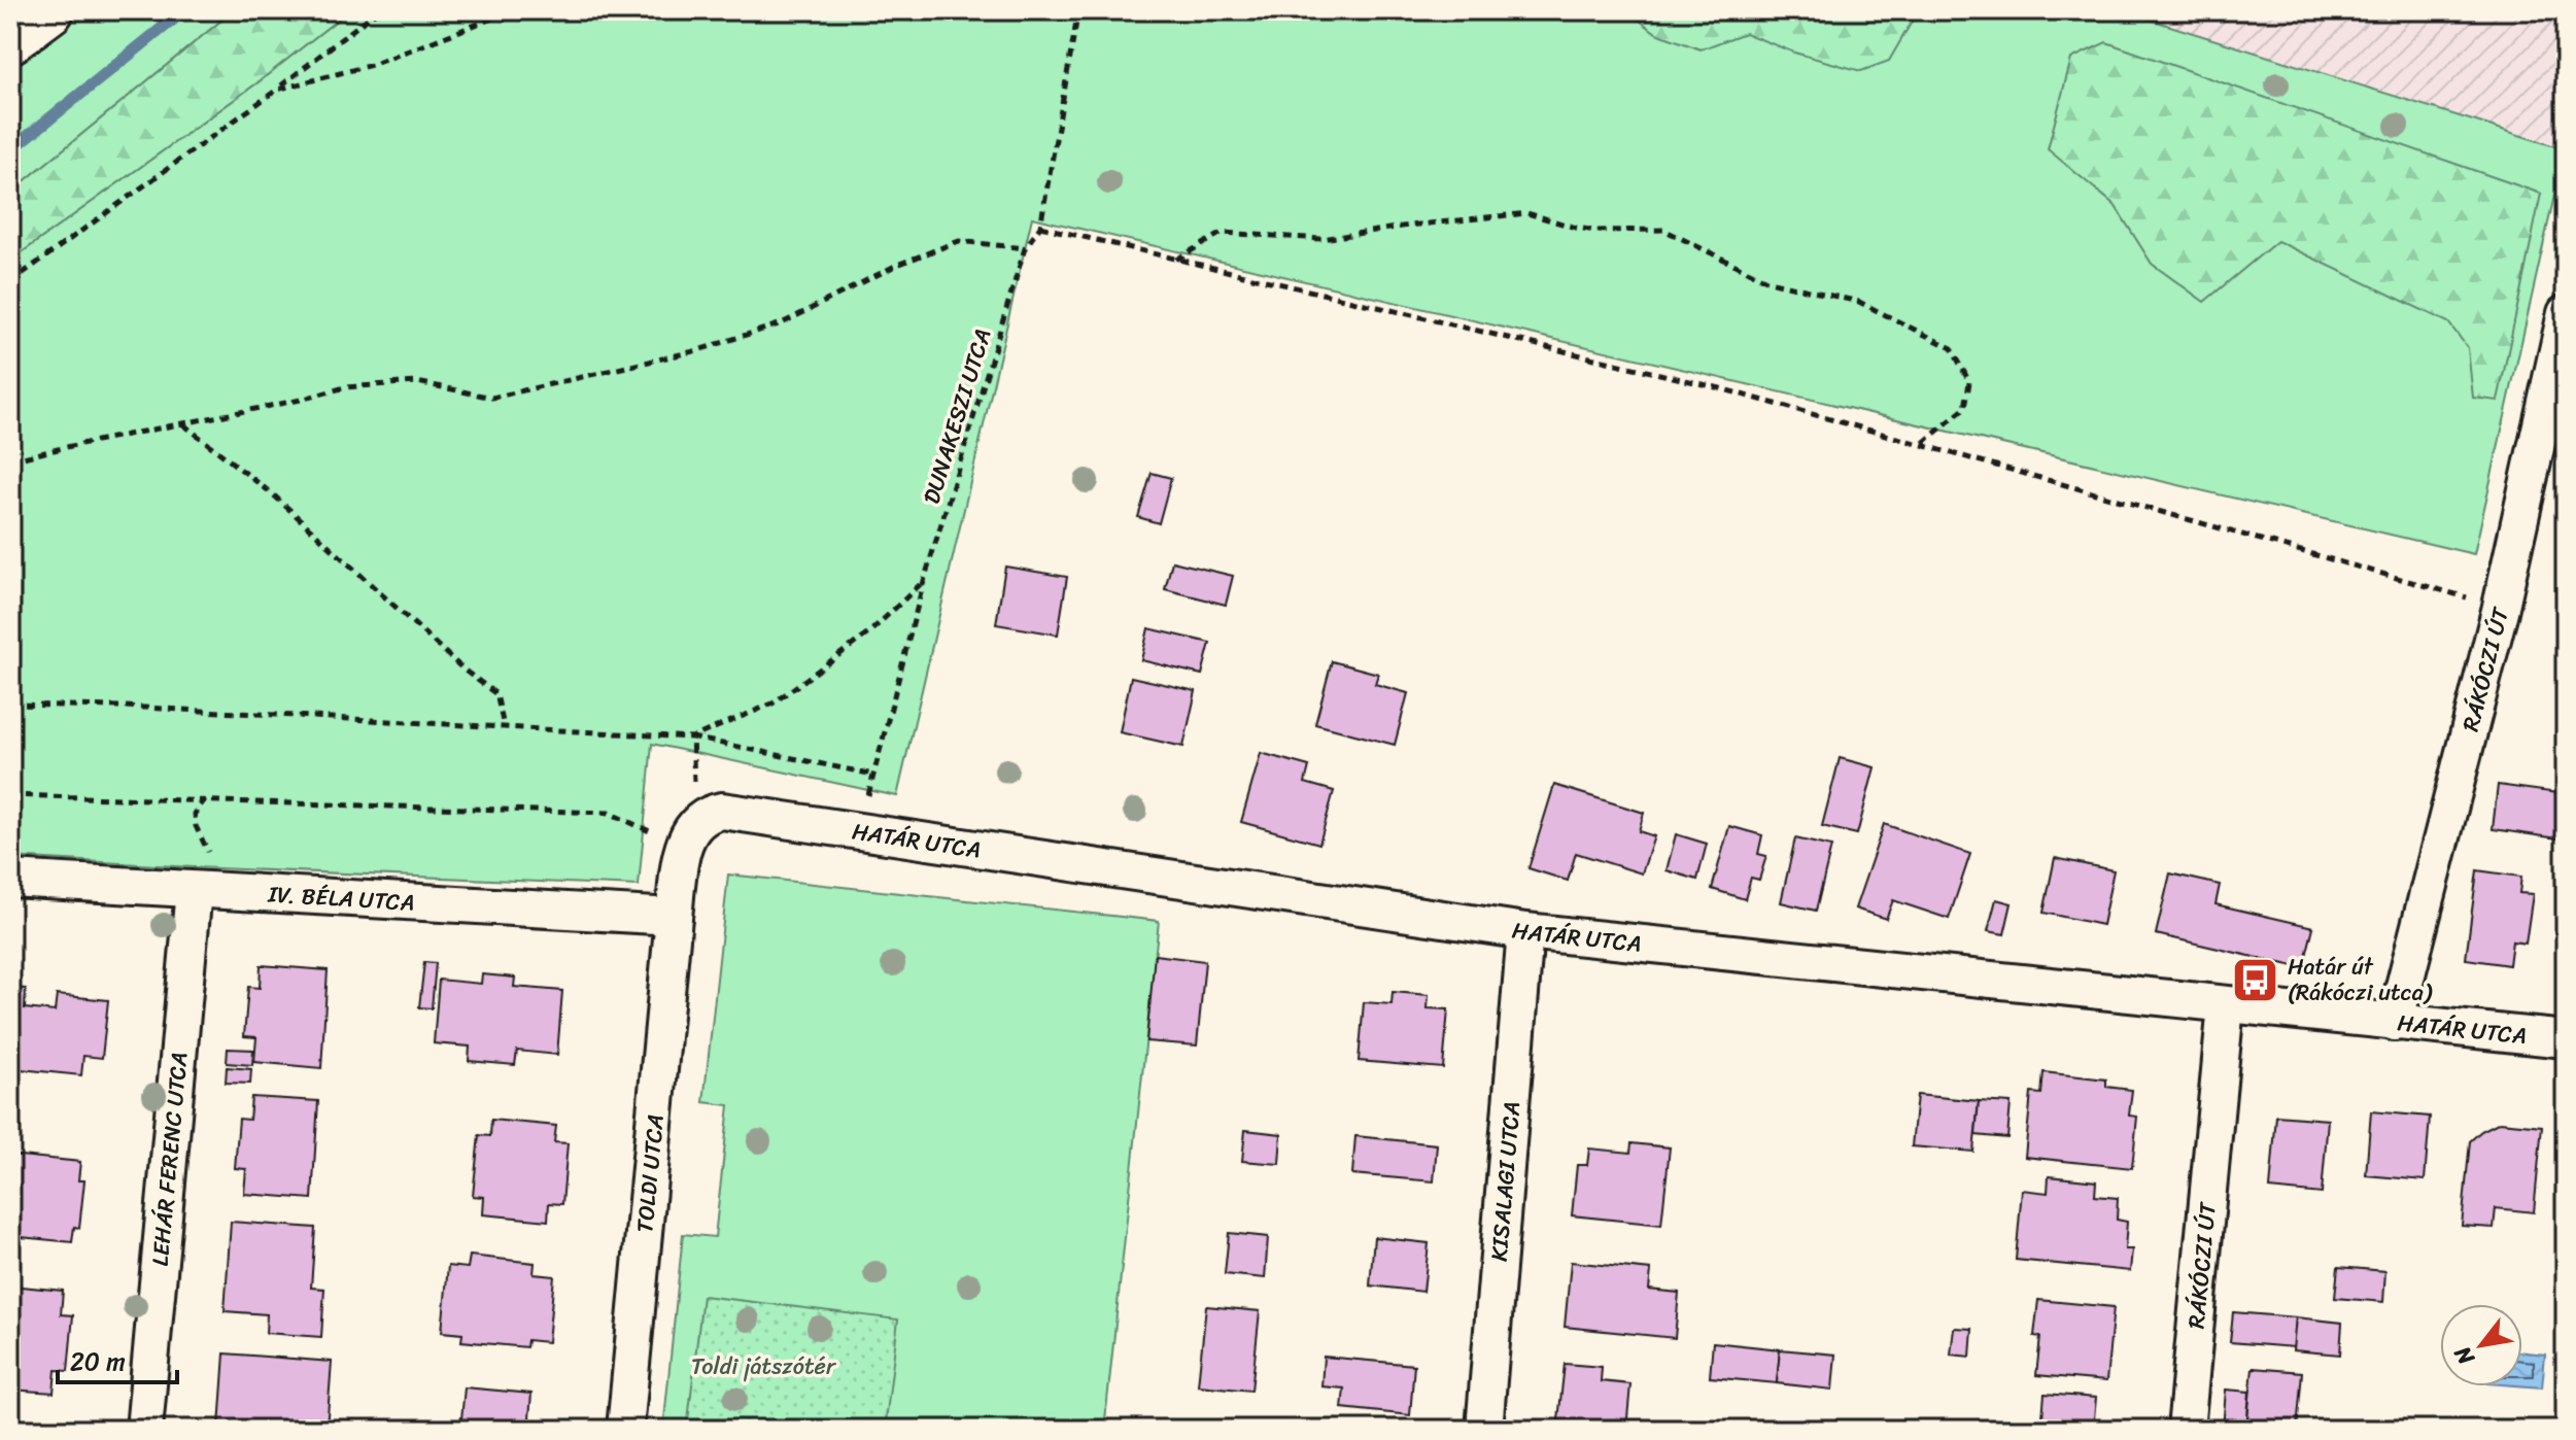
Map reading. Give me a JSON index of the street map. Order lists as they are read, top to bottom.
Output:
{
  "streets": {
    "street": [
      "RÁKÓCZI ÚT",
      "HATÁR UTCA",
      "IV. BÉLA UTCA",
      "LEHÁR FERENC UTCA",
      "TOLDI UTCA",
      "KISALAGI UTCA"
    ],
    "path": ["DUNAKESZI UTCA"]
  },
  "crossings": [
    ["DUNAKESZI UTCA", "HATÁR UTCA"],
    ["RÁKÓCZI ÚT", "HATÁR UTCA"],
    ["HATÁR UTCA", "IV. BÉLA UTCA"],
    ["HATÁR UTCA", "TOLDI UTCA"],
    ["HATÁR UTCA", "KISALAGI UTCA"],
    ["IV. BÉLA UTCA", "LEHÁR FERENC UTCA"],
    ["IV. BÉLA UTCA", "TOLDI UTCA"]
  ],
  "parks": ["Toldi játszótér"],
  "places": {
    "bus stop": ["Határ út (Rákóczi utca)"]
  },
  "scale_bar": "20 m",
  "north": "bottom left"
}
